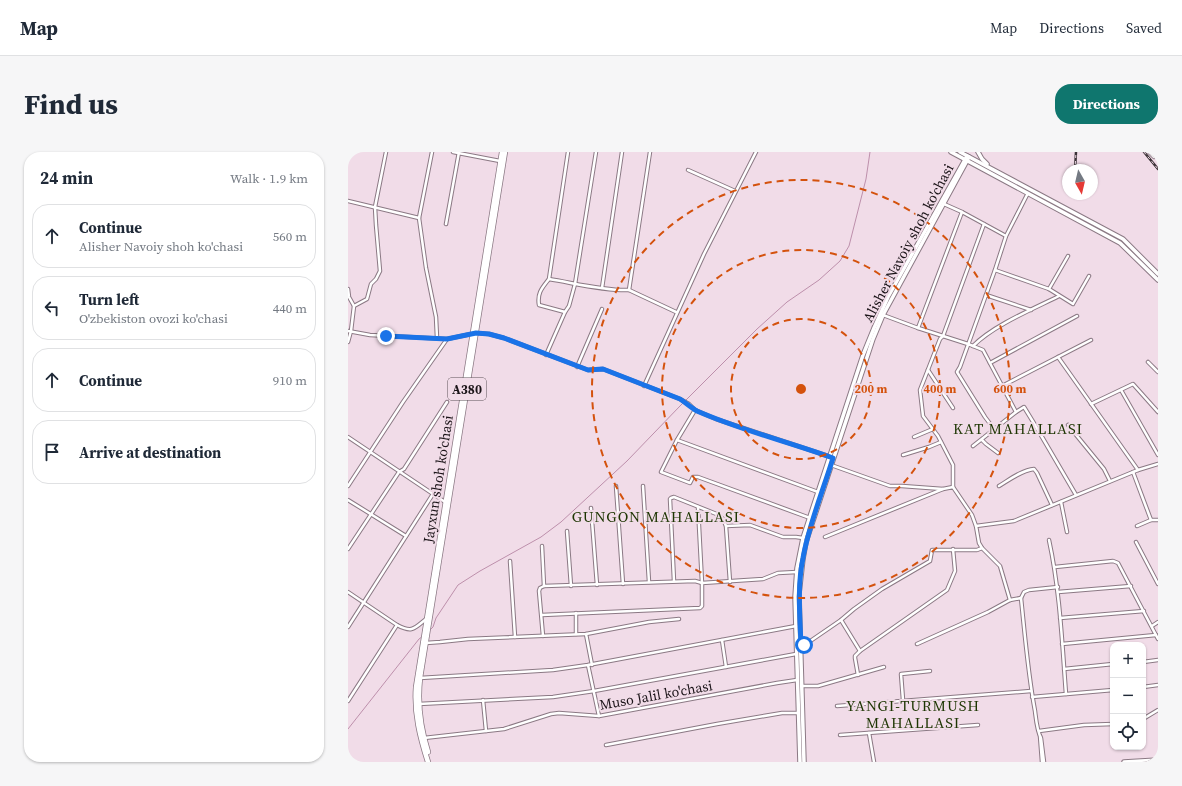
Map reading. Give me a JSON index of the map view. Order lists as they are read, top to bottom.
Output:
{
  "streets": {
    "highway": ["A380", "Jayxun shoh ko'chasi"],
    "main road": ["Alisher Navoiy shoh ko'chasi"],
    "street": ["Muso Jalil ko'chasi"]
  },
  "crossings": [
    ["Alisher Navoiy shoh ko'chasi", "Muso Jalil ko'chasi"],
    ["Jayxun shoh ko'chasi", "Muso Jalil ko'chasi"]
  ],
  "districts": ["KAT MAHALLASI", "GUNGON MAHALLASI", "YANGI-TURMUSH MAHALLASI"],
  "north": "bottom",
  "page": {
    "header": "Map",
    "nav": ["Map", "Directions", "Saved"],
    "buttons": "Directions",
    "title": "Find us",
    "heading": ["24 min", "Walk · 1.9 km"],
    "list": [
      ["Continue", "Alisher Navoiy shoh ko'chasi", "560 m"],
      ["Turn left", "O'zbekiston ovozi ko'chasi", "440 m"],
      ["Continue", "910 m"],
      "Arrive at destination"
    ],
    "map_buttons": ["+", "−"]
  },
  "rings": ["200 m", "400 m", "600 m"]
}
